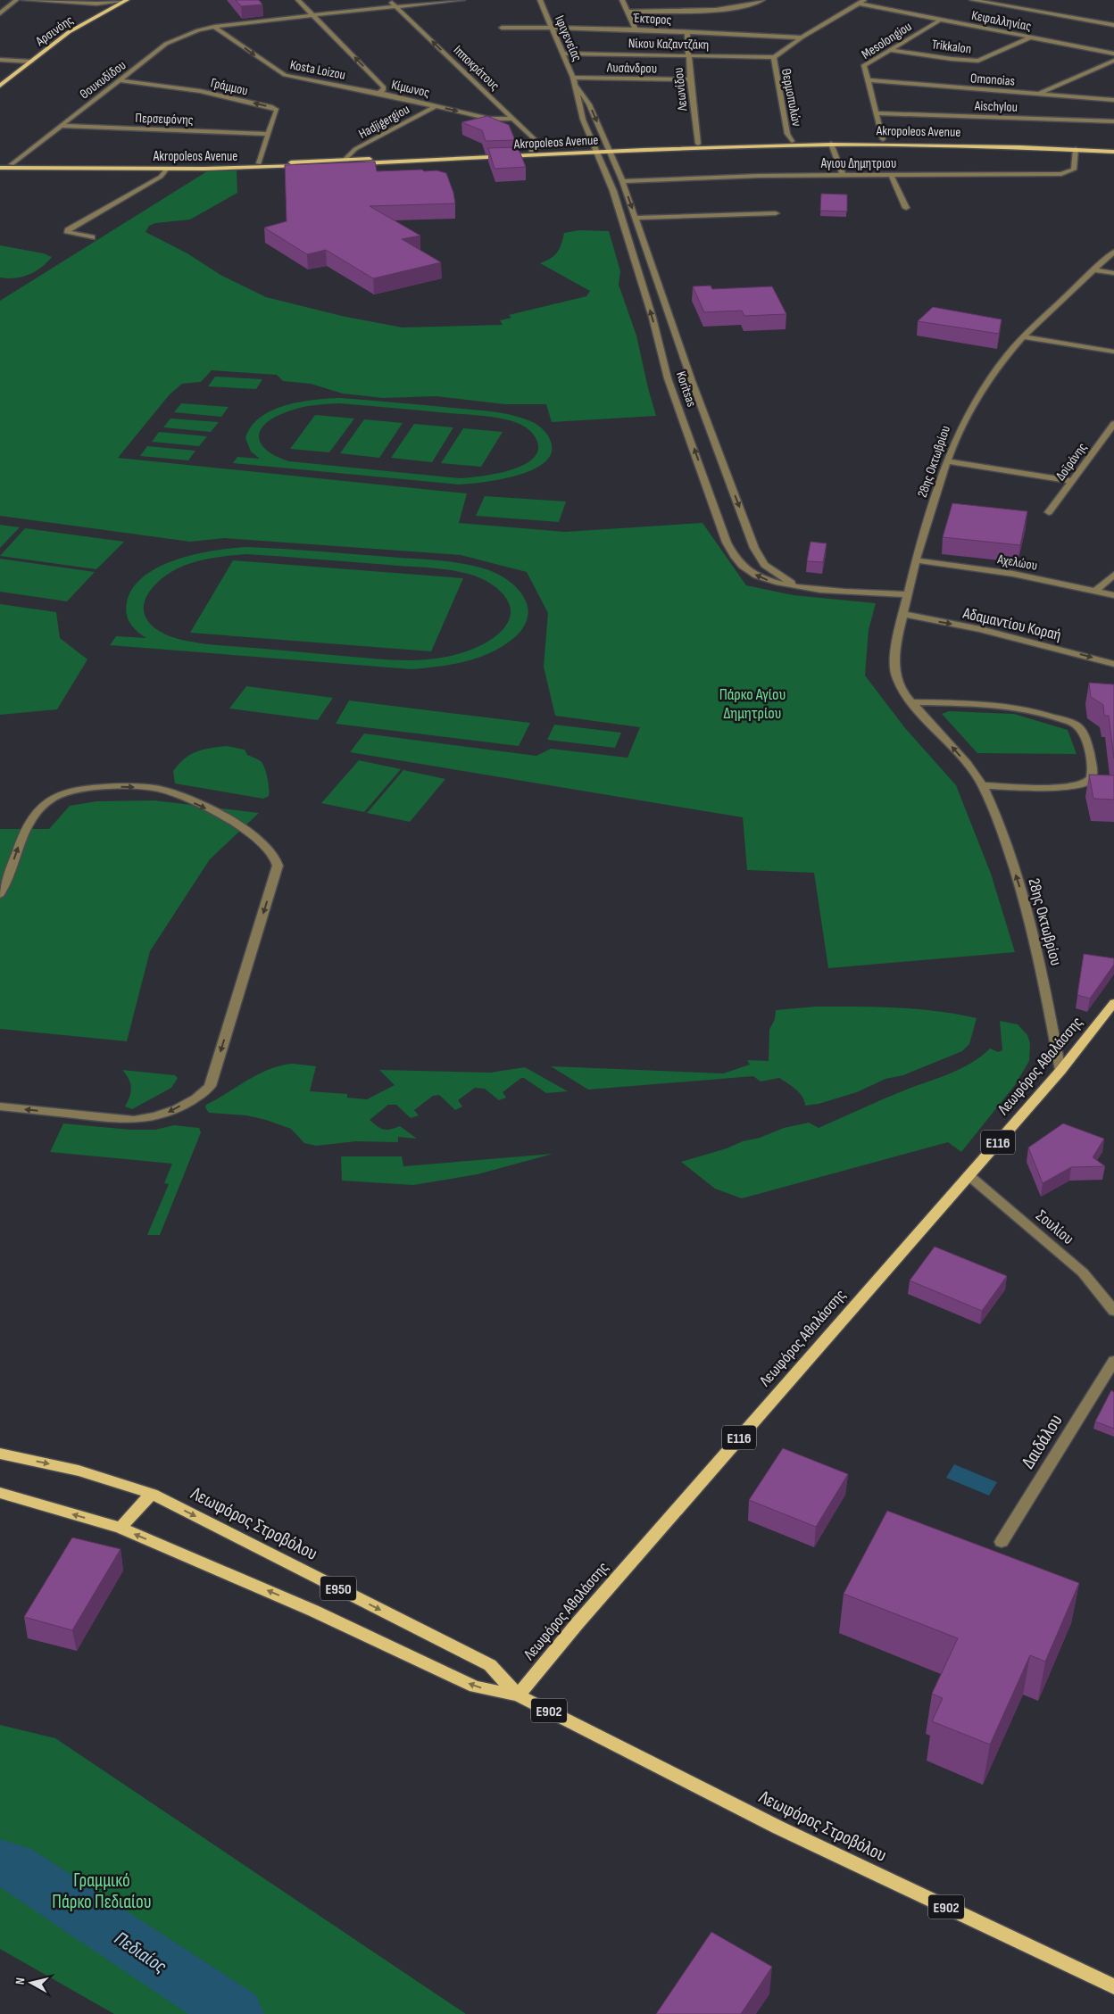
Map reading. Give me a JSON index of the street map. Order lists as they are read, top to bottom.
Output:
{
  "streets": {
    "main road": [
      "Αρσινόης",
      "Akropoleos Avenue",
      "Λεωφόρος Αθαλάσσης",
      "E116",
      "Λεωφόρος Στροβόλου",
      "E950",
      "E902"
    ],
    "street": [
      "Έκτορος",
      "Κεφαλληνίας",
      "Ιφιγενείας",
      "Mesolongiou",
      "Νίκου Καζαντζάκη",
      "Trikkalon",
      "Ιπποκράτους",
      "Λυσάνδρου",
      "Kosta Loizou",
      "Θουκυδίδου",
      "Omonoias",
      "Γράμμου",
      "Κίμωνος",
      "Λεωνίδου",
      "Θερμοπυλών",
      "Aischylou",
      "Περσεφόνης",
      "Hadjigergiou",
      "Αγιου Δημητριου",
      "Koritsas",
      "28ης Οκτωβρίου",
      "Δοϊράνης",
      "Αχελώου",
      "Αδαμαντίου Κοραή",
      "Σουλίου",
      "Δαιδάλου"
    ]
  },
  "crossings": [
    ["Έκτορος", "Ιφιγενείας"],
    ["Έκτορος", "Λεωνίδου"],
    ["Έκτορος", "Θερμοπυλών"],
    ["Κεφαλληνίας", "Mesolongiou"],
    ["Κεφαλληνίας", "Trikkalon"],
    ["Κεφαλληνίας", "Θερμοπυλών"],
    ["Ιφιγενείας", "Νίκου Καζαντζάκη"],
    ["Ιφιγενείας", "Λυσάνδρου"],
    ["Ιφιγενείας", "Akropoleos Avenue"],
    ["Ιφιγενείας", "Koritsas"],
    ["Mesolongiou", "Trikkalon"],
    ["Mesolongiou", "Omonoias"],
    ["Mesolongiou", "Aischylou"],
    ["Mesolongiou", "Akropoleos Avenue"],
    ["Νίκου Καζαντζάκη", "Λεωνίδου"],
    ["Νίκου Καζαντζάκη", "Θερμοπυλών"],
    ["Ιπποκράτους", "Θουκυδίδου"],
    ["Ιπποκράτους", "Κίμωνος"],
    ["Ιπποκράτους", "Akropoleos Avenue"],
    ["Λυσάνδρου", "Λεωνίδου"],
    ["Kosta Loizou", "Θουκυδίδου"],
    ["Kosta Loizou", "Κίμωνος"],
    ["Θουκυδίδου", "Γράμμου"],
    ["Θουκυδίδου", "Κίμωνος"],
    ["Θουκυδίδου", "Περσεφόνης"],
    ["Θουκυδίδου", "Akropoleos Avenue"],
    ["Γράμμου", "Περσεφόνης"],
    ["Γράμμου", "Akropoleos Avenue"],
    ["Κίμωνος", "Hadjigergiou"],
    ["Λεωνίδου", "Akropoleos Avenue"],
    ["Θερμοπυλών", "Akropoleos Avenue"],
    ["Hadjigergiou", "Akropoleos Avenue"],
    ["Akropoleos Avenue", "Αγιου Δημητριου"],
    ["Akropoleos Avenue", "Koritsas"],
    ["Αγιου Δημητριου", "Koritsas"],
    ["Koritsas", "28ης Οκτωβρίου"],
    ["28ης Οκτωβρίου", "Αχελώου"],
    ["28ης Οκτωβρίου", "Αδαμαντίου Κοραή"],
    ["28ης Οκτωβρίου", "Λεωφόρος Αθαλάσσης"],
    ["Λεωφόρος Αθαλάσσης", "Σουλίου"],
    ["Λεωφόρος Αθαλάσσης", "Λεωφόρος Στροβόλου"]
  ],
  "one_way": [
    "Ιπποκράτους",
    "Kosta Loizou",
    "Γράμμου",
    "28ης Οκτωβρίου",
    "Αδαμαντίου Κοραή"
  ],
  "water": ["Πεδιαίος"],
  "parks": ["Πάρκο Αγίου Δημητρίου", "Γραμμικό Πάρκο Πεδιαίου"],
  "north": "left"
}
